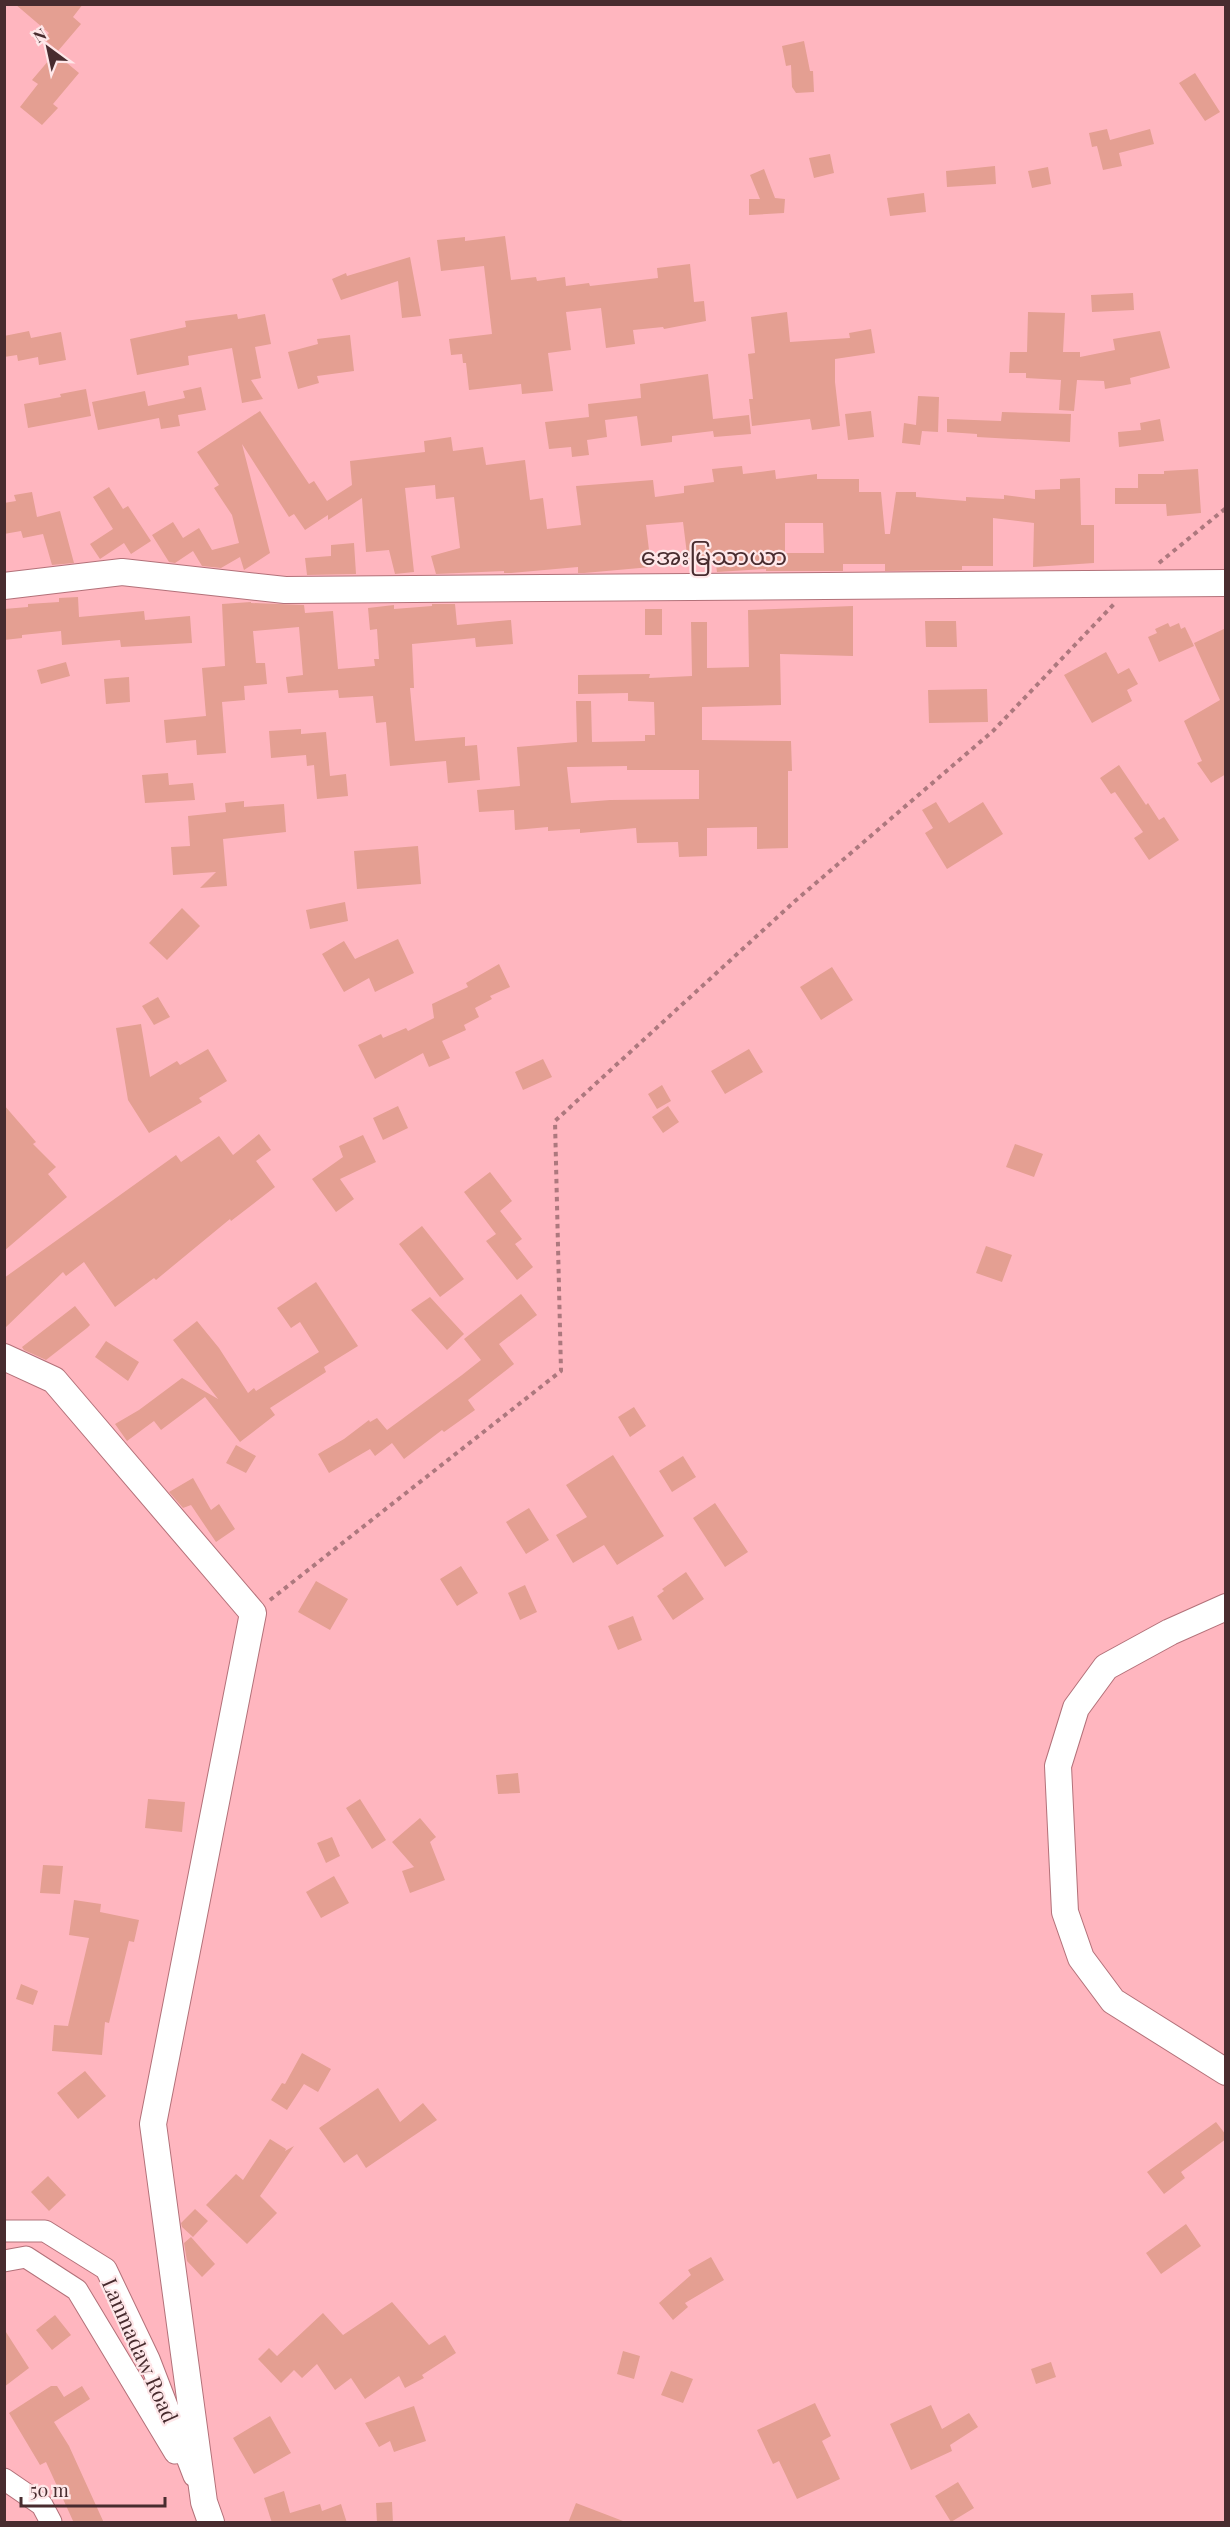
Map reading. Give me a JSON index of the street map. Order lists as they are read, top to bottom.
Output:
{
  "streets": {
    "street": ["Lanmadaw Road"]
  },
  "districts": ["အေးမြသာယာ"],
  "scale_bar": "50 m",
  "north": "top left"
}
